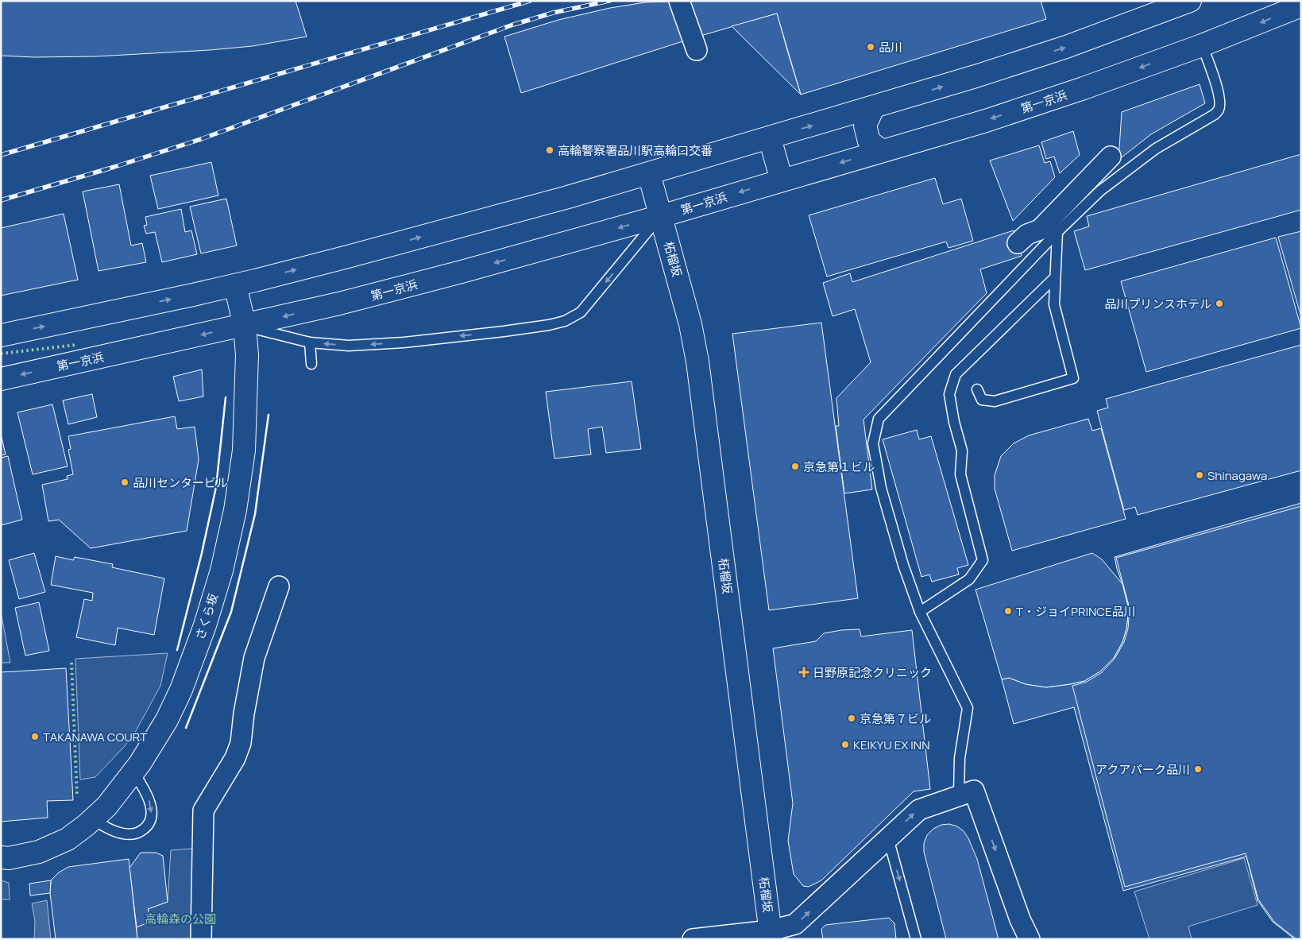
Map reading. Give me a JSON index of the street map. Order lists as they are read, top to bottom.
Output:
{
  "streets": {
    "main road": ["第一京浜", "柘榴坂", "さくら坂"]
  },
  "crossings": [
    ["第一京浜", "柘榴坂"],
    ["第一京浜", "さくら坂"]
  ],
  "parks": ["高輪森の公園"],
  "places": {
    "other": [
      "品川",
      "高輪警察署品川駅高輪口交番",
      "品川プリンスホテル",
      "京急第１ビル",
      "Shinagawa",
      "品川センタービル",
      "T・ジョイPRINCE品川",
      "京急第７ビル",
      "TAKANAWA COURT",
      "KEIKYU EX INN",
      "アクアパーク品川"
    ],
    "health": ["日野原記念クリニック"]
  }
}
